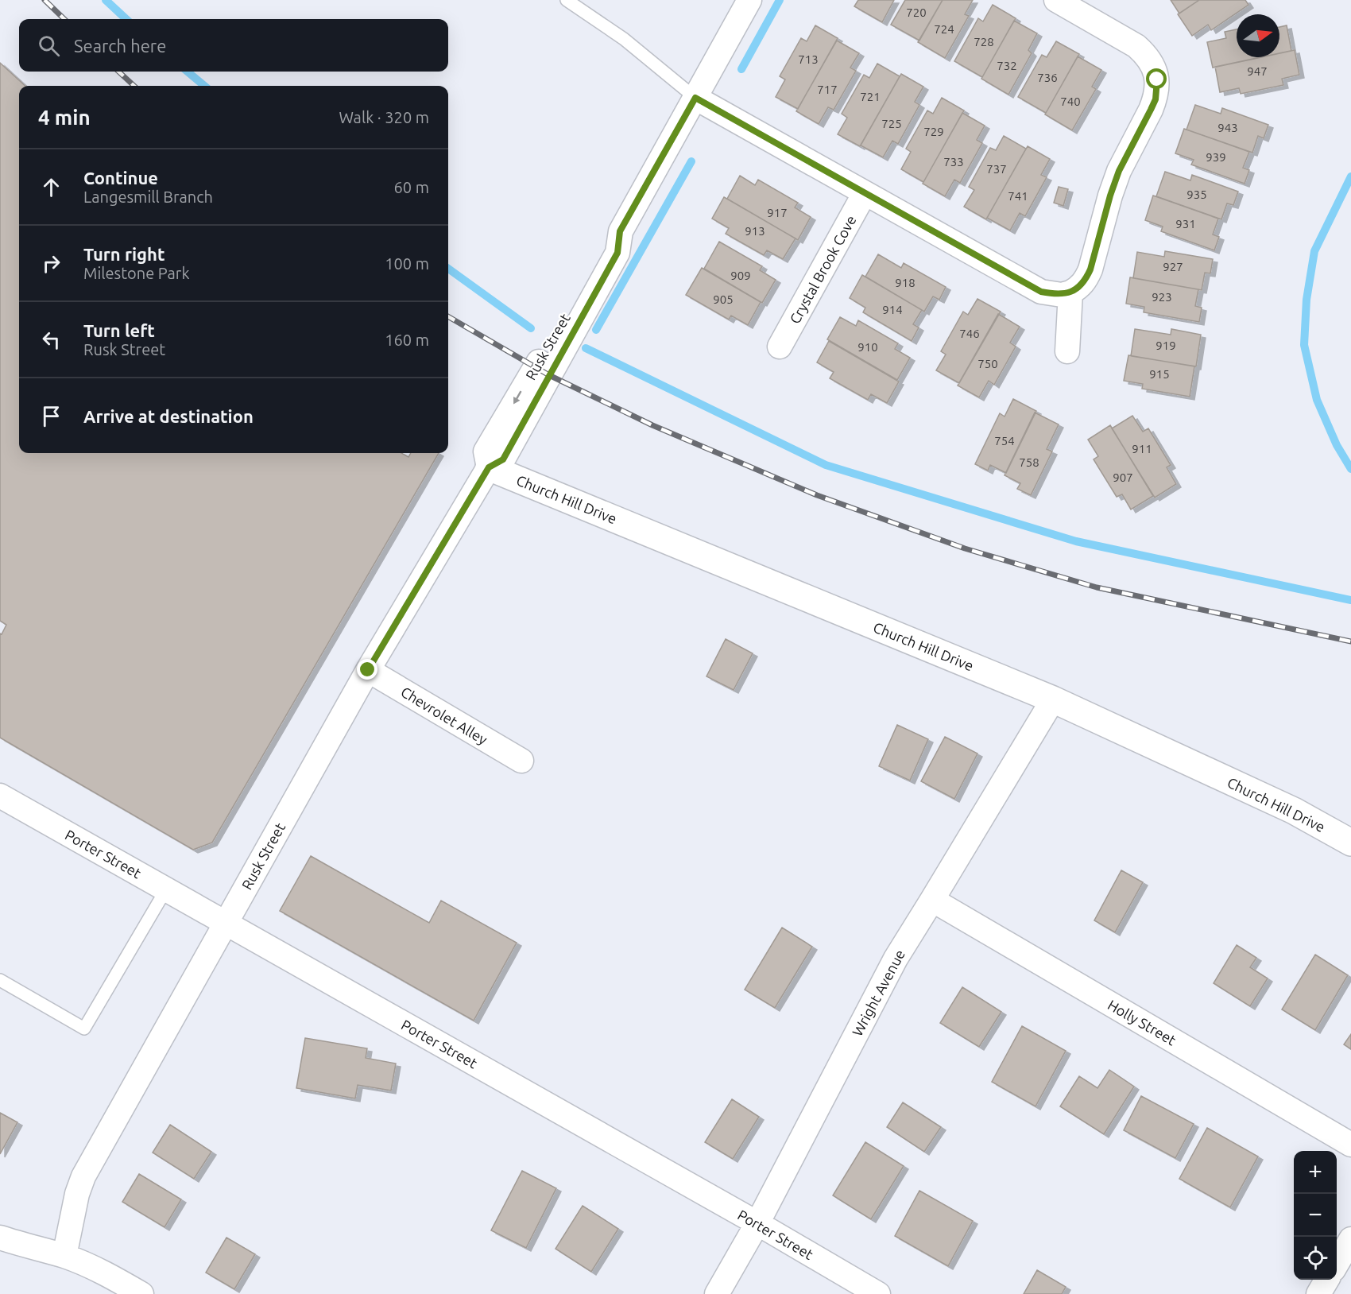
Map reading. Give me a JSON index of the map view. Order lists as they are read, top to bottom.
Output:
{
  "streets": {
    "street": [
      "Crystal Brook Cove",
      "Rusk Street",
      "Church Hill Drive",
      "Chevrolet Alley",
      "Porter Street",
      "Wright Avenue",
      "Holly Street"
    ]
  },
  "crossings": [
    ["Rusk Street", "Church Hill Drive"],
    ["Rusk Street", "Chevrolet Alley"],
    ["Rusk Street", "Porter Street"],
    ["Church Hill Drive", "Wright Avenue"],
    ["Porter Street", "Wright Avenue"],
    ["Wright Avenue", "Holly Street"]
  ],
  "house_numbers": [
    "720",
    "724",
    "728",
    "713",
    "732",
    "947",
    "736",
    "717",
    "721",
    "740",
    "725",
    "943",
    "729",
    "939",
    "733",
    "737",
    "935",
    "741",
    "917",
    "931",
    "913",
    "927",
    "909",
    "918",
    "923",
    "905",
    "914",
    "746",
    "919",
    "910",
    "750",
    "915",
    "754",
    "911",
    "758",
    "907"
  ],
  "north": "right",
  "page": {
    "search": "Search here",
    "heading": ["4 min", "Walk · 320 m"],
    "list": [
      ["Continue", "Langesmill Branch", "60 m"],
      ["Turn right", "Milestone Park", "100 m"],
      ["Turn left", "Rusk Street", "160 m"],
      "Arrive at destination"
    ],
    "map_buttons": ["+", "−"]
  }
}
